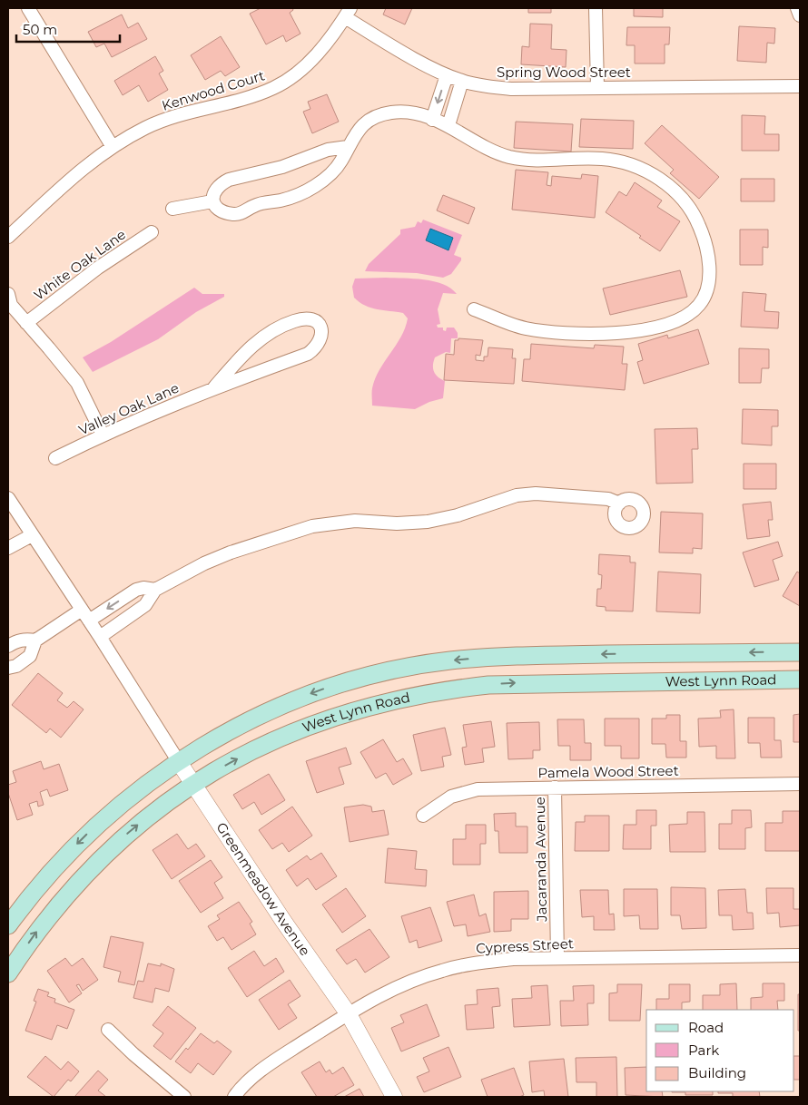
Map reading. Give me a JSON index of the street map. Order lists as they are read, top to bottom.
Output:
{
  "streets": {
    "main road": ["West Lynn Road"],
    "street": [
      "Spring Wood Street",
      "Kenwood Court",
      "White Oak Lane",
      "Valley Oak Lane",
      "Pamela Wood Street",
      "Jacaranda Avenue",
      "Greenmeadow Avenue",
      "Cypress Street"
    ]
  },
  "crossings": [
    ["Spring Wood Street", "Kenwood Court"],
    ["West Lynn Road", "Greenmeadow Avenue"],
    ["Pamela Wood Street", "Jacaranda Avenue"],
    ["Jacaranda Avenue", "Cypress Street"],
    ["Greenmeadow Avenue", "Cypress Street"]
  ],
  "legend": ["Road", "Park", "Building"],
  "scale_bar": "50 m"
}
